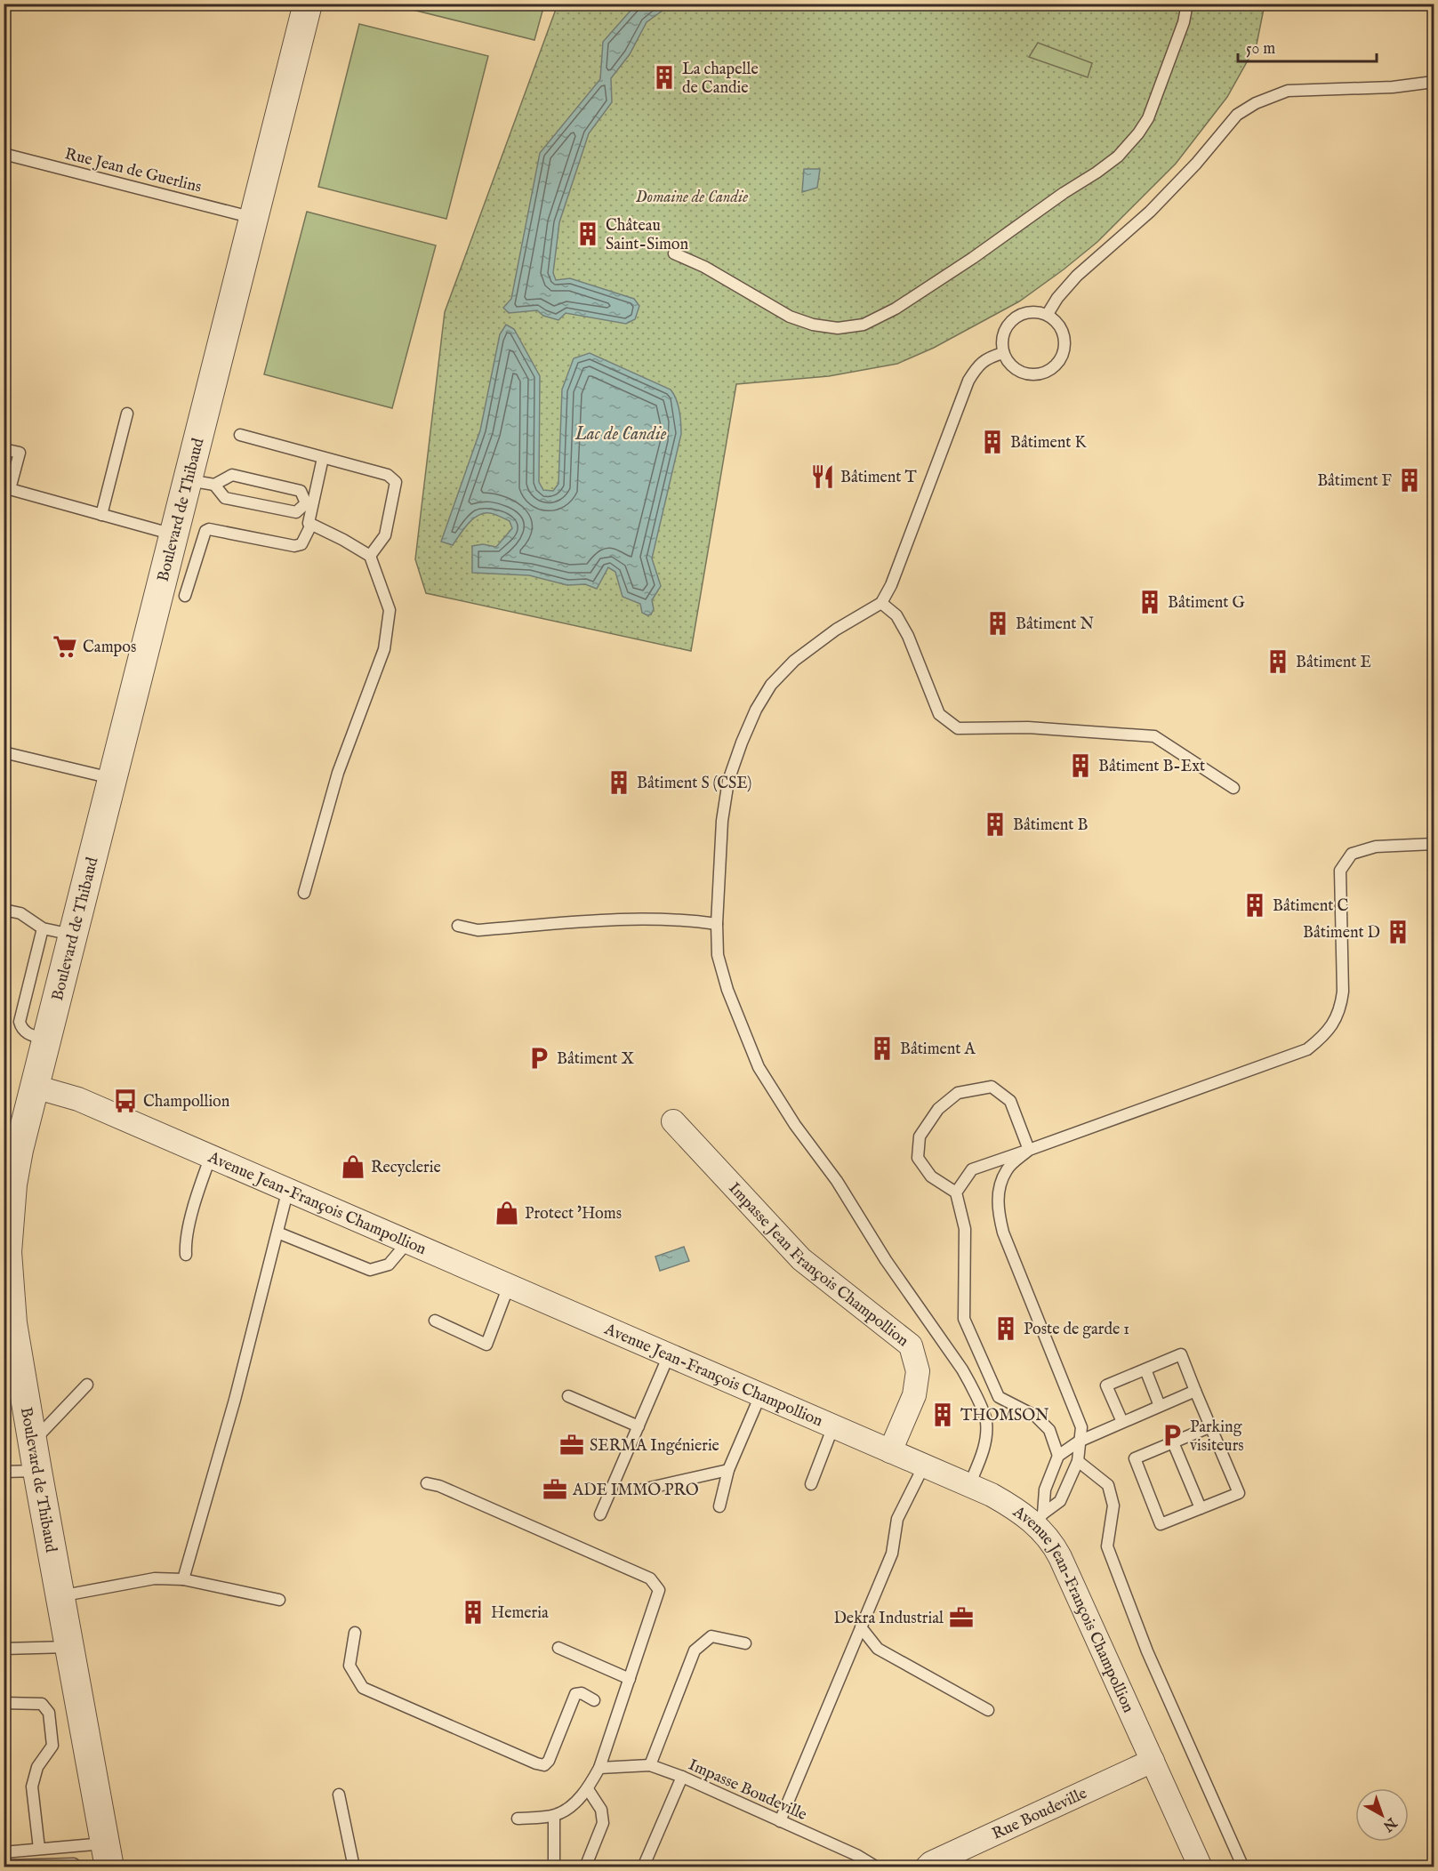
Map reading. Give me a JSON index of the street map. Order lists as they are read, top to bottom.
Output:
{
  "streets": {
    "street": [
      "Boulevard de Thibaud",
      "Avenue Jean-François Champollion",
      "Impasse Jean François Champollion",
      "Rue Boudeville"
    ],
    "lane": ["Rue Jean de Guerlins", "Impasse Boudeville"]
  },
  "crossings": [
    ["Rue Jean de Guerlins", "Boulevard de Thibaud"],
    ["Boulevard de Thibaud", "Avenue Jean-François Champollion"],
    ["Avenue Jean-François Champollion", "Impasse Jean François Champollion"],
    ["Avenue Jean-François Champollion", "Rue Boudeville"]
  ],
  "water": ["Lac de Candie"],
  "parks": ["Domaine de Candie"],
  "places": {
    "building": [
      "La chapelle de Candie",
      "Château Saint-Simon",
      "Bâtiment K",
      "Bâtiment F",
      "Bâtiment G",
      "Bâtiment N",
      "Bâtiment E",
      "Bâtiment B-Ext",
      "Bâtiment S (CSE)",
      "Bâtiment B",
      "Bâtiment C",
      "Bâtiment D",
      "Bâtiment A",
      "Poste de garde 1",
      "THOMSON",
      "Hemeria"
    ],
    "restaurant": ["Bâtiment T"],
    "supermarket": ["Campos"],
    "parking": ["Bâtiment X", "Parking visiteurs"],
    "bus stop": ["Champollion"],
    "shop": ["Recyclerie", "Protect 'Homs"],
    "office": ["SERMA Ingénierie", "ADE IMMO PRO", "Dekra Industrial"]
  },
  "scale_bar": "50 m",
  "north": "bottom right"
}
